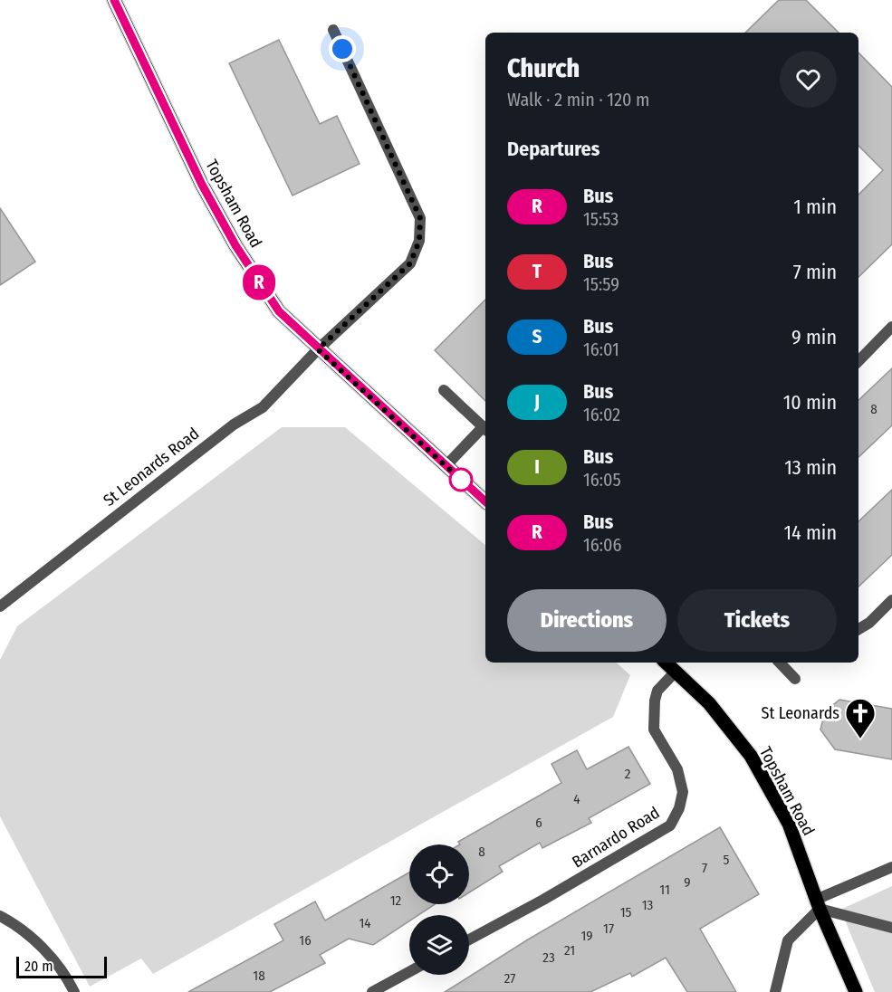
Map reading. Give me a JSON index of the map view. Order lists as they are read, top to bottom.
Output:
{
  "streets": {
    "main road": ["Topsham Road"],
    "street": ["St Leonards Road", "Barnardo Road"]
  },
  "crossings": [
    ["Topsham Road", "St Leonards Road"],
    ["Topsham Road", "Barnardo Road"]
  ],
  "places": {
    "church": ["St Leonards"]
  },
  "lines": ["bus line R"],
  "house_numbers": [
    "8",
    "2",
    "4",
    "6",
    "8",
    "5",
    "7",
    "9",
    "11",
    "12",
    "13",
    "15",
    "14",
    "17",
    "19",
    "16",
    "21",
    "23",
    "18",
    "27"
  ],
  "scale_bar": "20 m",
  "page": {
    "on_map": "R",
    "heading": [
      ["Church", "Walk · 2 min · 120 m"],
      "Departures"
    ],
    "list": [
      {
        "mark": "R",
        "name": "Bus",
        "note": "15:53",
        "value": "1 min"
      },
      {
        "mark": "T",
        "name": "Bus",
        "note": "15:59",
        "value": "7 min"
      },
      {
        "mark": "S",
        "name": "Bus",
        "note": "16:01",
        "value": "9 min"
      },
      {
        "mark": "J",
        "name": "Bus",
        "note": "16:02",
        "value": "10 min"
      },
      {
        "mark": "I",
        "name": "Bus",
        "note": "16:05",
        "value": "13 min"
      },
      {
        "mark": "R",
        "name": "Bus",
        "note": "16:06",
        "value": "14 min"
      }
    ],
    "buttons": ["Directions", "Tickets"],
    "scale": "20 m"
  }
}
